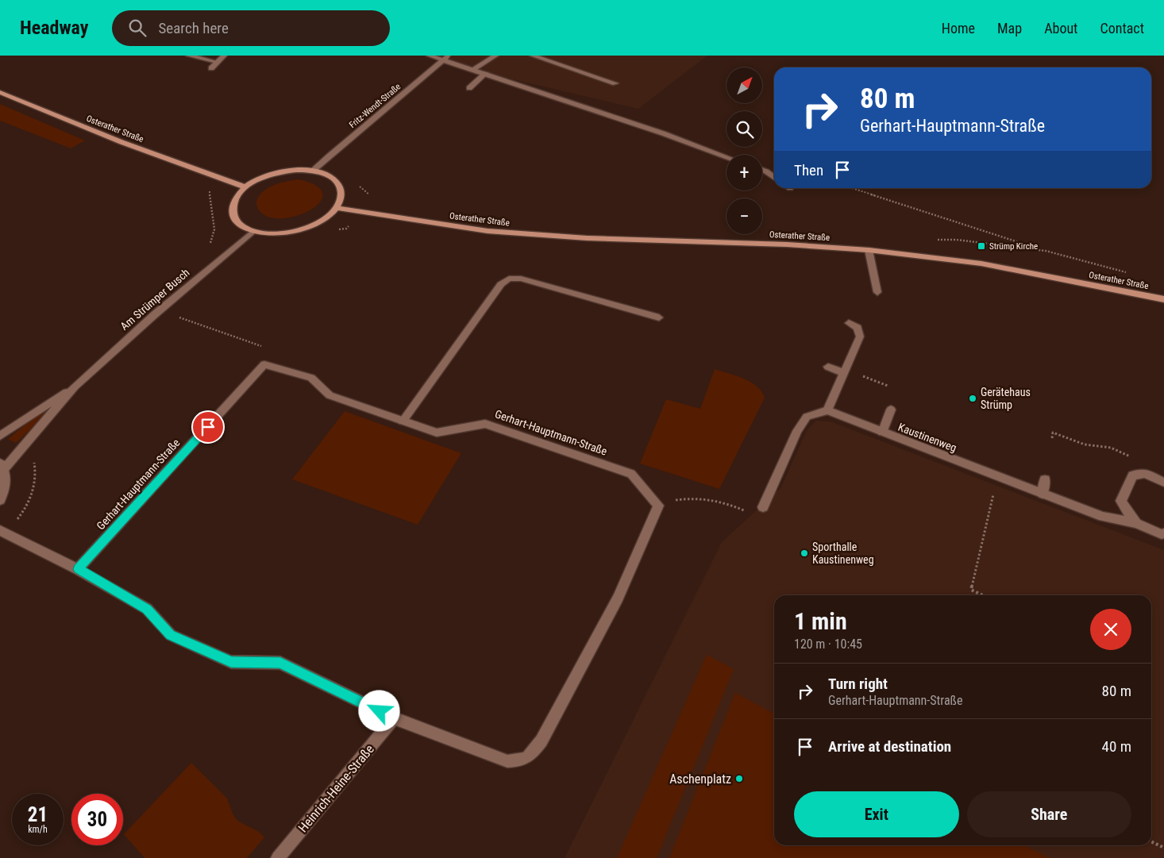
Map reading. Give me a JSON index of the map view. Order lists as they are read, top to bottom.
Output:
{
  "streets": {
    "main road": ["Osterather Straße"],
    "street": [
      "Fritz-Wendt-Straße",
      "Am Strümper Busch",
      "Gerhart-Hauptmann-Straße",
      "Kaustinenweg",
      "Heinrich-Heine-Straße"
    ]
  },
  "crossings": [
    ["Fritz-Wendt-Straße", "Osterather Straße"],
    ["Fritz-Wendt-Straße", "Am Strümper Busch"],
    ["Osterather Straße", "Am Strümper Busch"]
  ],
  "places": {
    "transit": ["Strümp Kirche"],
    "other": ["Gerätehaus Strümp", "Sporthalle Kaustinenweg", "Aschenplatz"]
  },
  "north": "top right",
  "page": {
    "header": "Headway",
    "search": "Search here",
    "nav": [
      "Home",
      "Map",
      "About",
      "Contact"
    ],
    "map_buttons": ["+", "−"],
    "turn": ["80 m", "Gerhart-Hauptmann-Straße"],
    "then": "Then",
    "heading": ["1 min", "120 m · 10:45"],
    "list": [
      {
        "name": "Turn right",
        "note": "Gerhart-Hauptmann-Straße",
        "value": "80 m"
      },
      {
        "name": "Arrive at destination",
        "value": "40 m"
      }
    ],
    "buttons": ["Exit", "Share"],
    "speed": "21 km/h",
    "limit": "30"
  }
}
